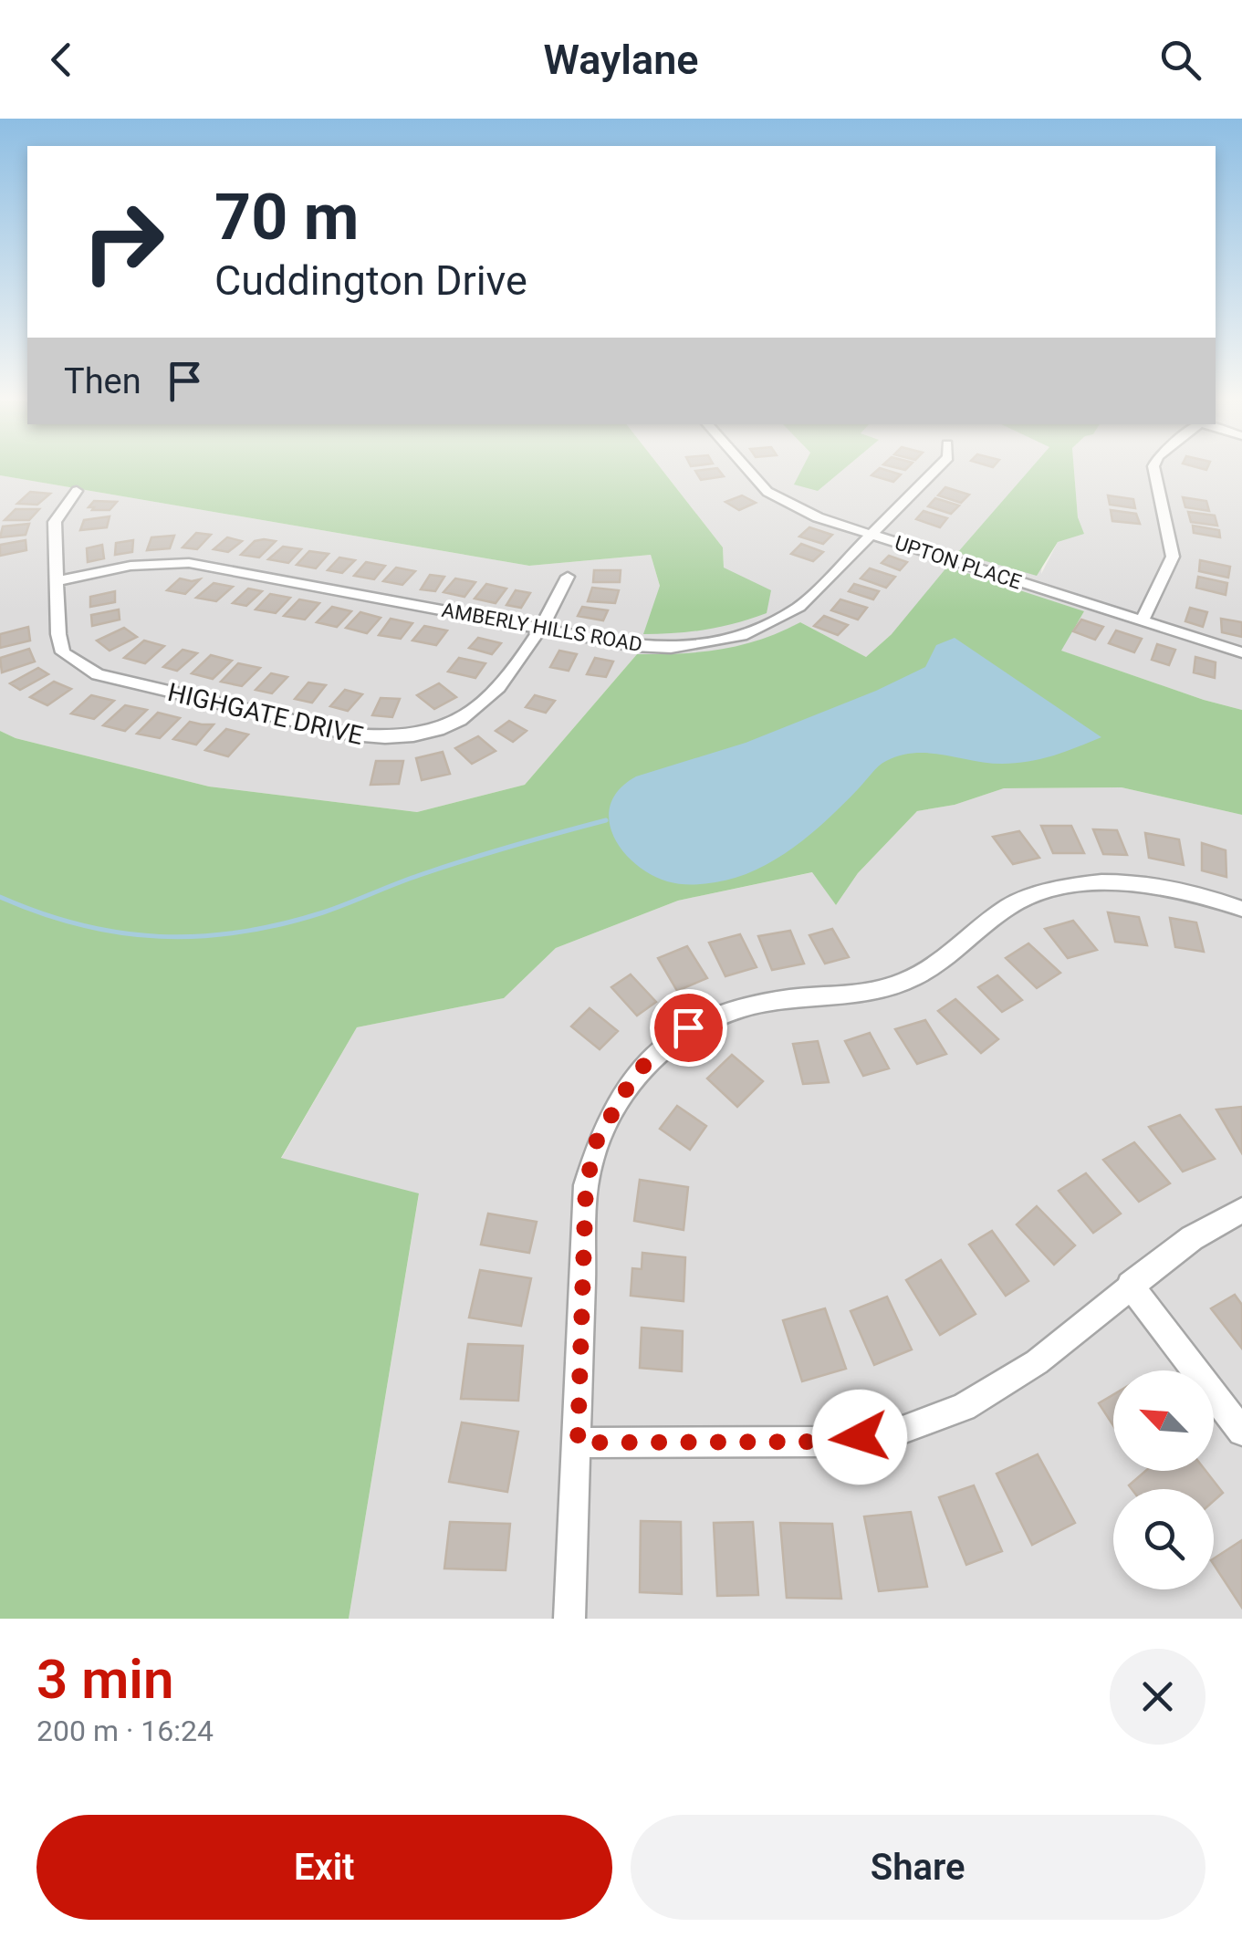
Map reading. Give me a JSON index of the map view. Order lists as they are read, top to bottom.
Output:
{
  "streets": {
    "street": ["UPTON PLACE", "AMBERLY HILLS ROAD", "HIGHGATE DRIVE"]
  },
  "crossings": [
    ["UPTON PLACE", "AMBERLY HILLS ROAD"],
    ["AMBERLY HILLS ROAD", "HIGHGATE DRIVE"]
  ],
  "north": "top left",
  "page": {
    "header": "Waylane",
    "turn": ["70 m", "Cuddington Drive"],
    "then": "Then",
    "heading": ["3 min", "200 m · 16:24"],
    "buttons": ["Exit", "Share"]
  }
}
